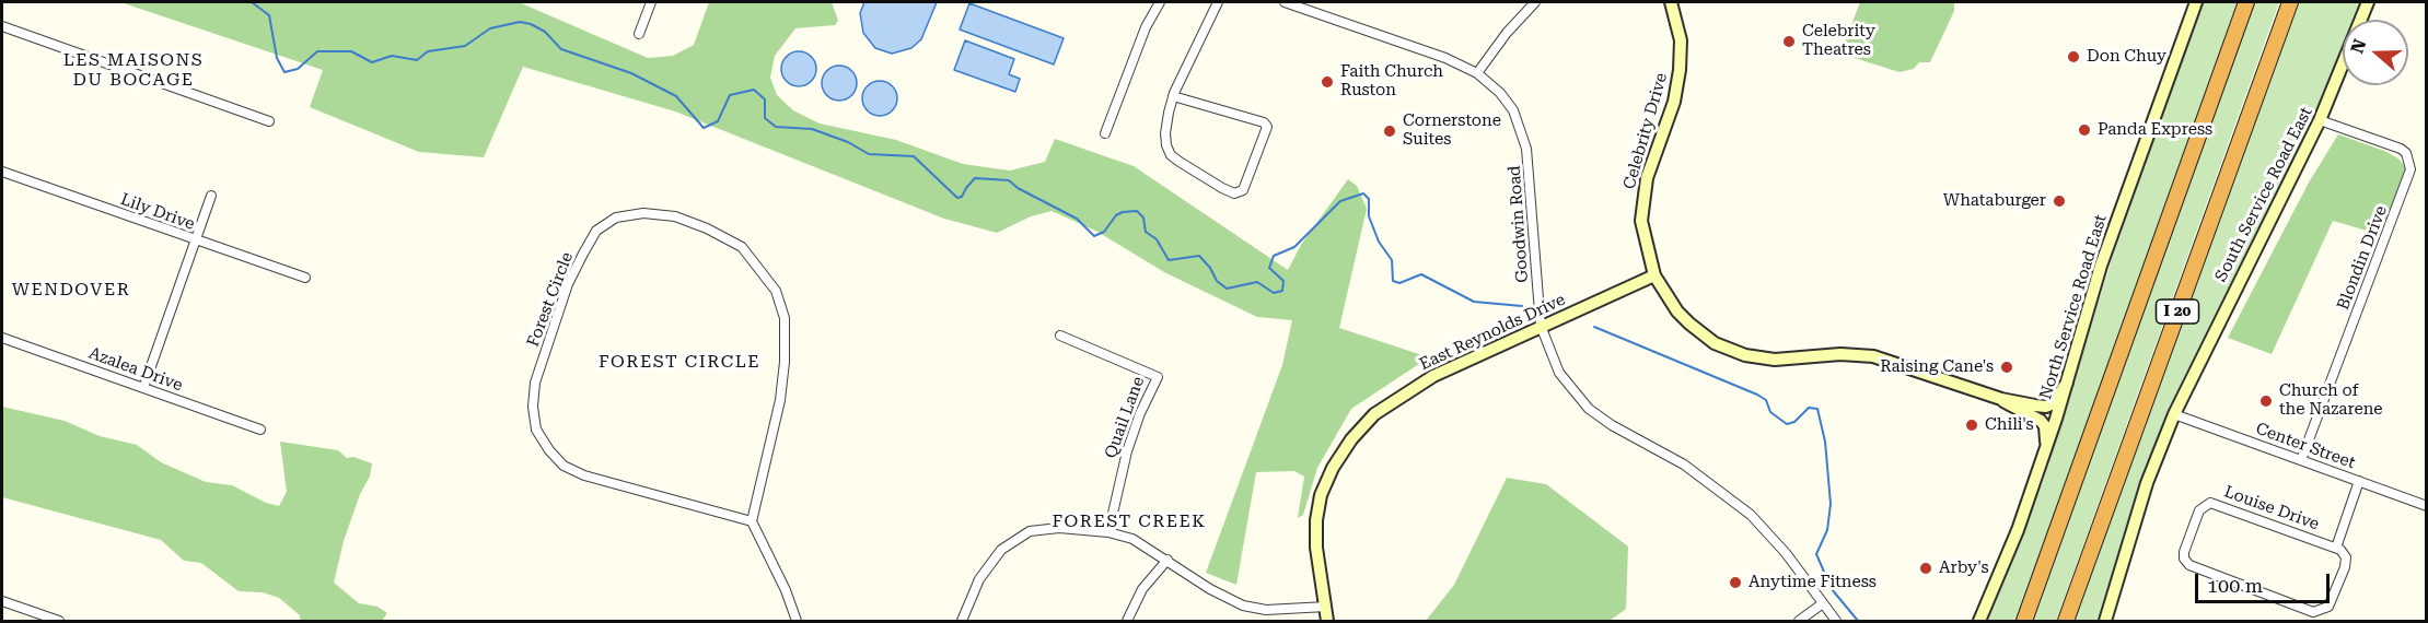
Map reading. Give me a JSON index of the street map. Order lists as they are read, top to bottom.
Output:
{
  "streets": {
    "highway": ["I 20"],
    "street": [
      "Celebrity Drive",
      "South Service Road East",
      "Lily Drive",
      "Goodwin Road",
      "Blondin Drive",
      "Forest Circle",
      "North Service Road East",
      "East Reynolds Drive",
      "Azalea Drive",
      "Quail Lane",
      "Center Street",
      "Louise Drive"
    ]
  },
  "crossings": [
    ["Celebrity Drive", "East Reynolds Drive"],
    ["South Service Road East", "Blondin Drive"],
    ["South Service Road East", "Center Street"],
    ["Goodwin Road", "East Reynolds Drive"],
    ["Blondin Drive", "Center Street"],
    ["Center Street", "Louise Drive"]
  ],
  "districts": [
    "LES MAISONS DU BOCAGE",
    "WENDOVER",
    "FOREST CIRCLE",
    "FOREST CREEK"
  ],
  "places": [
    "Celebrity Theatres",
    "Don Chuy",
    "Faith Church Ruston",
    "Panda Express",
    "Cornerstone Suites",
    "Whataburger",
    "Raising Cane's",
    "Church of the Nazarene",
    "Chili's",
    "Arby's",
    "Anytime Fitness"
  ],
  "scale_bar": "100 m",
  "north": "left"
}
